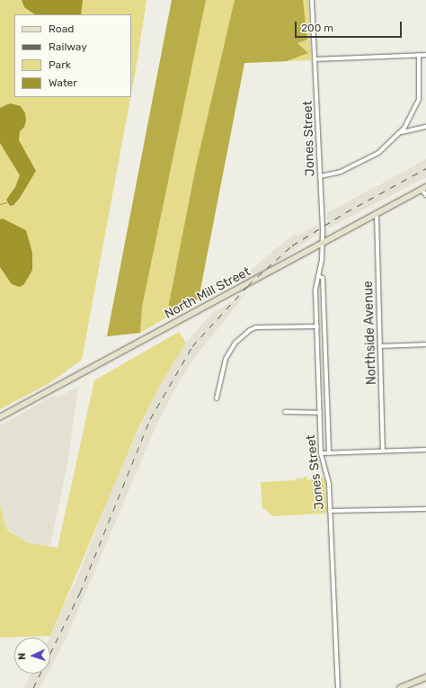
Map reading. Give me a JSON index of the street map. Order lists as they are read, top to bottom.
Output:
{
  "streets": {
    "main road": ["North Mill Street"],
    "street": ["Jones Street", "Northside Avenue"]
  },
  "crossings": [
    ["Jones Street", "North Mill Street"],
    ["North Mill Street", "Northside Avenue"]
  ],
  "legend": [
    "Road",
    "Railway",
    "Park",
    "Water"
  ],
  "scale_bar": "200 m",
  "north": "left"
}
